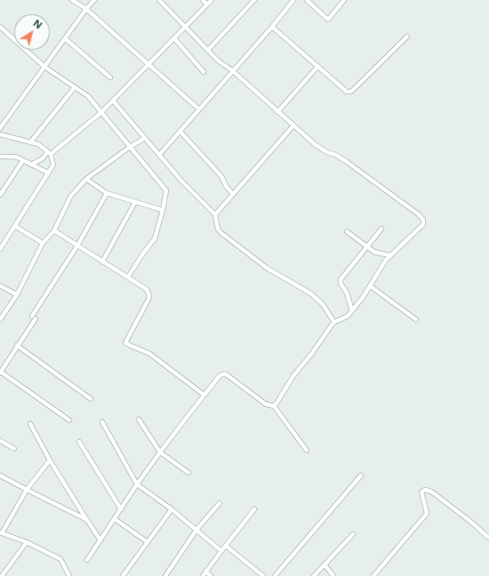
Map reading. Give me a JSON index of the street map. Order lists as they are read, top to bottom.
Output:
{
  "north": "top right"
}
